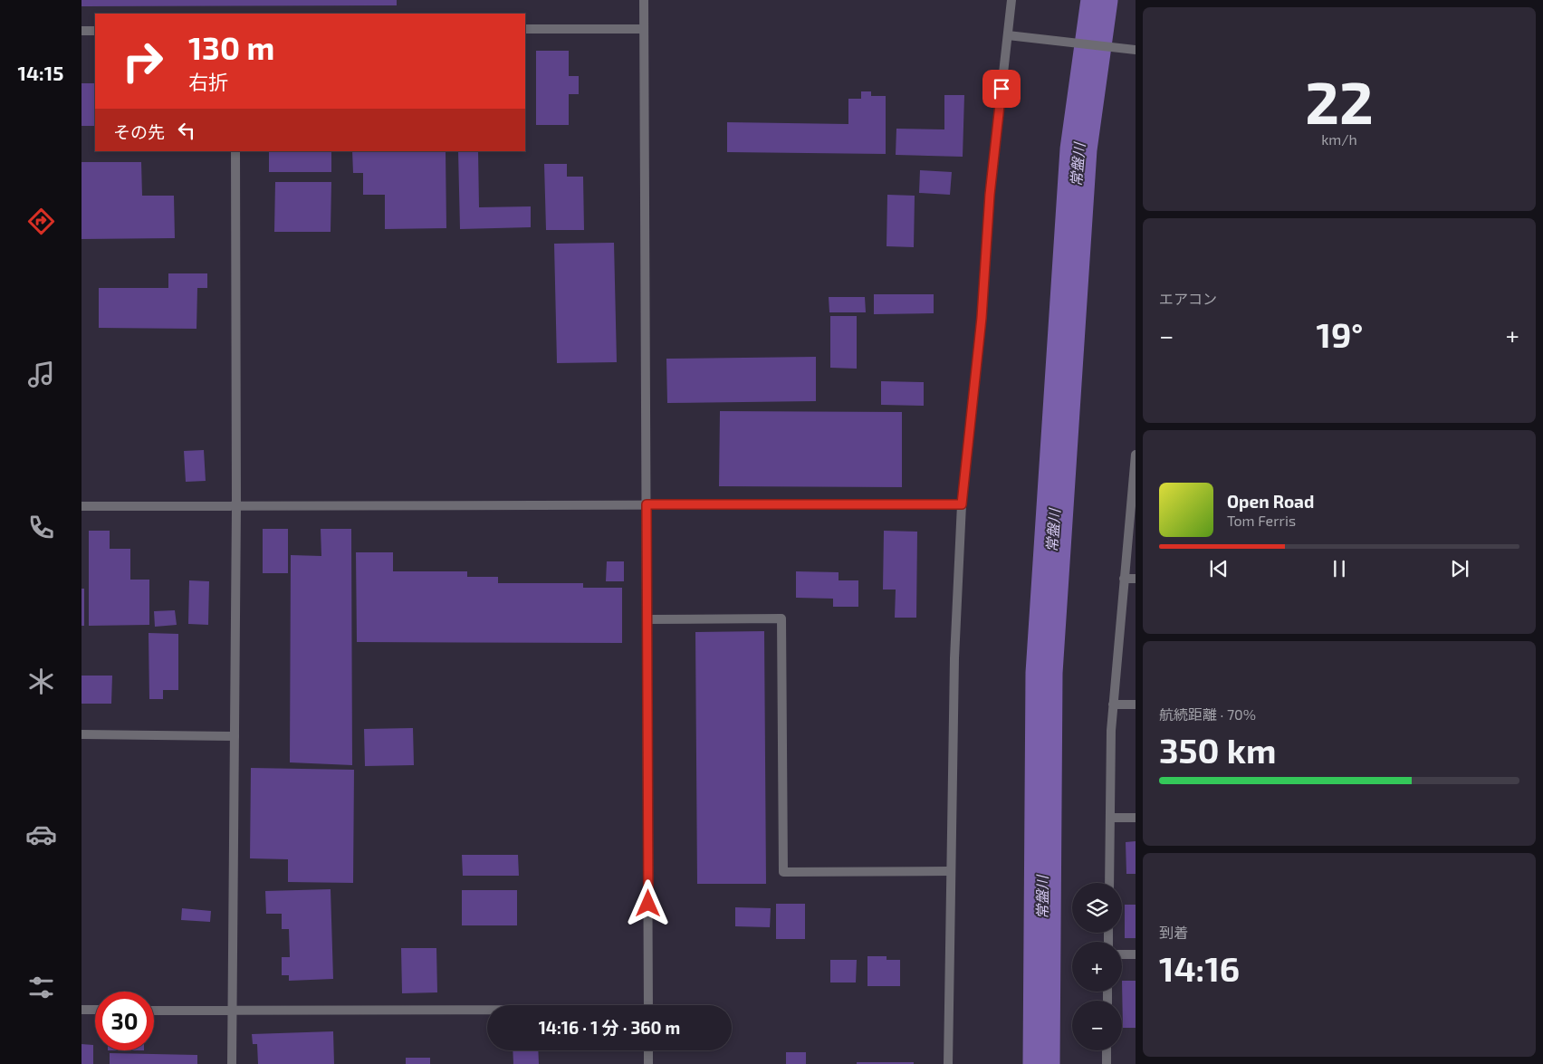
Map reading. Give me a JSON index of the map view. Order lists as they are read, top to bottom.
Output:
{
  "water": ["常盤川"],
  "page": {
    "tabs": "14:15",
    "tile": [
      ["22", "km/h"],
      "エアコン",
      ["航続距離 · 70%", "350 km"],
      ["到着", "14:16"]
    ],
    "turn": ["130 m", "右折"],
    "then": "その先",
    "heat": ["−", "19°", "+"],
    "song": ["Open Road", "Tom Ferris"],
    "map_buttons": ["+", "−"],
    "limit": "30",
    "trip": "14:16 · 1 分 · 360 m"
  }
}
